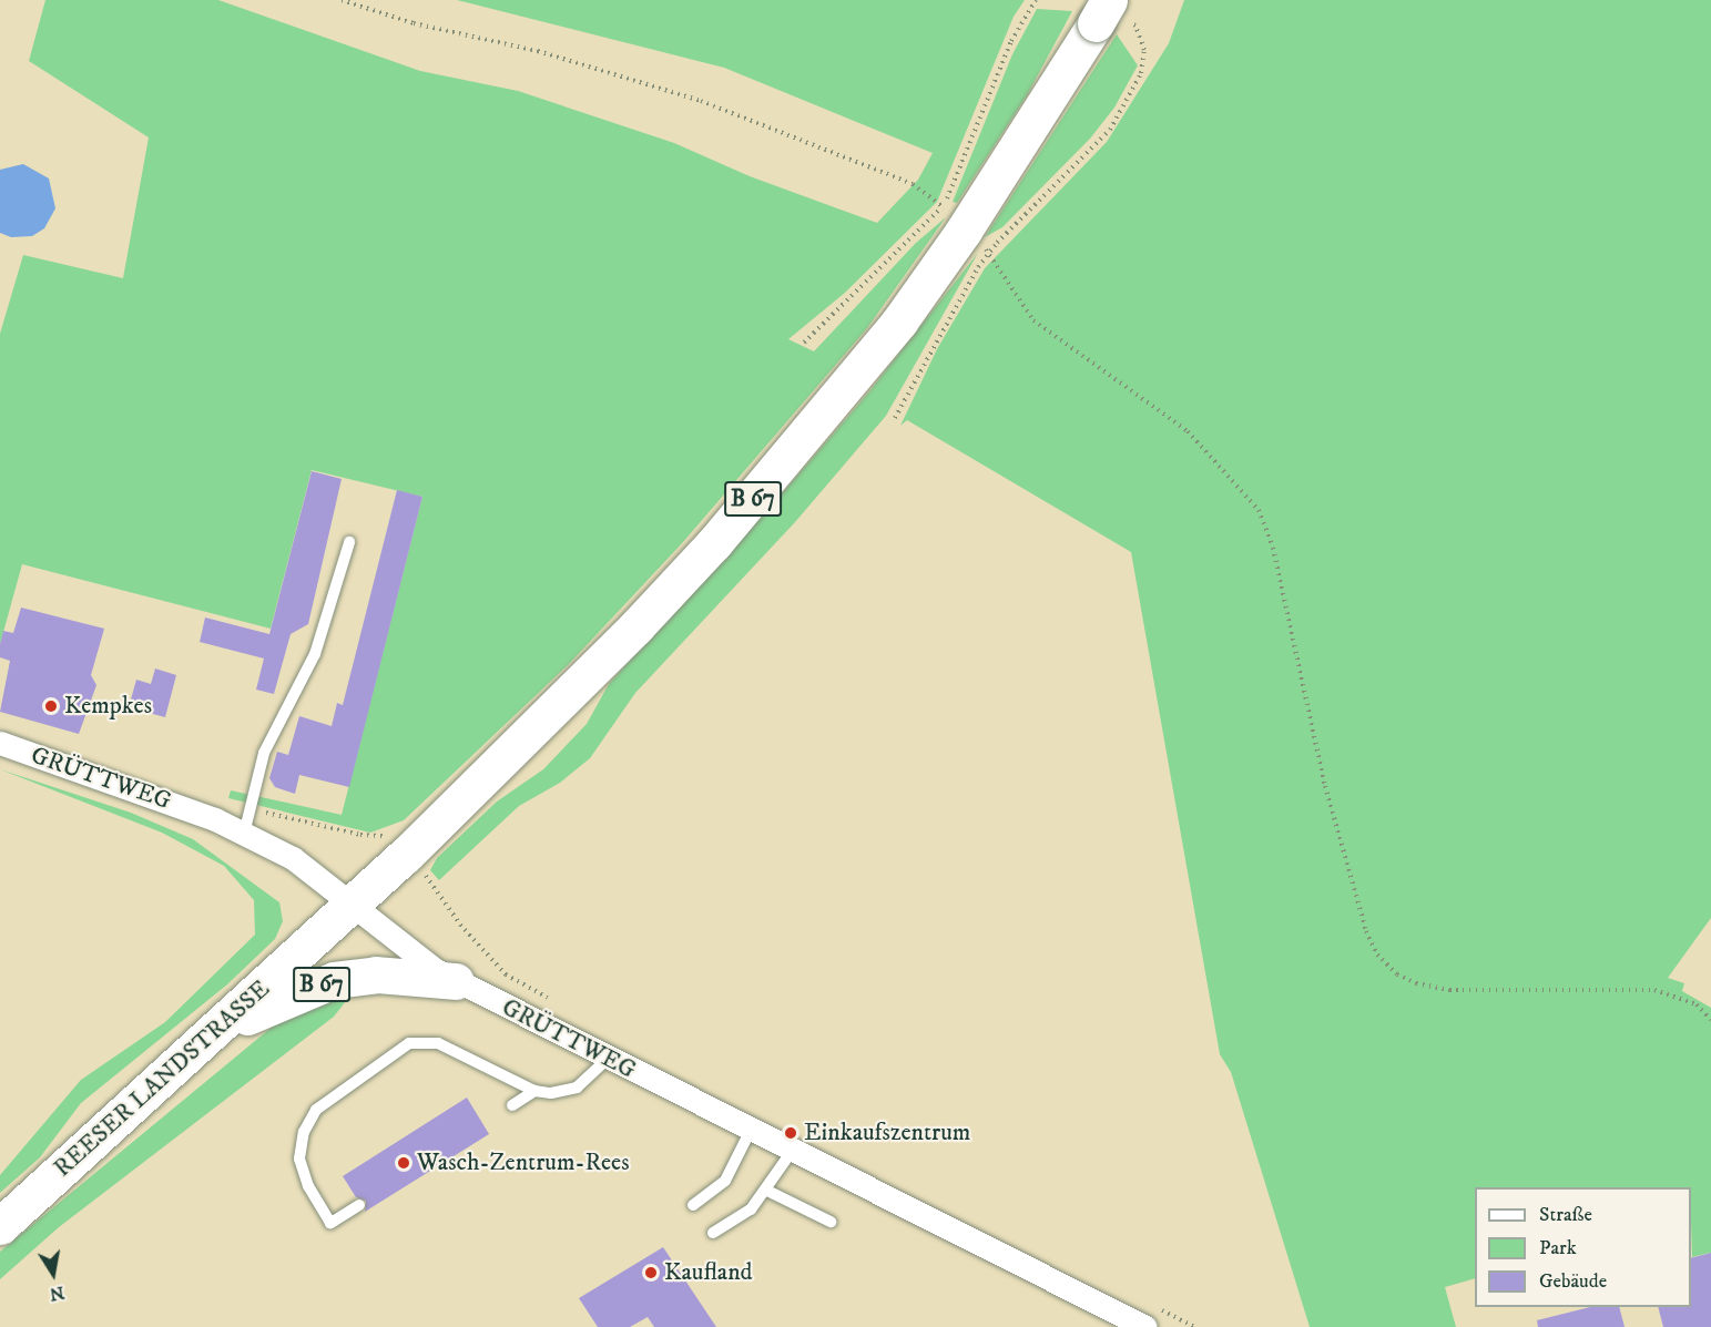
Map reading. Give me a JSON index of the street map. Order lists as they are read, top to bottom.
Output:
{
  "streets": {
    "main road": ["B 67", "REESER LANDSTRASSE"],
    "street": ["GRÜTTWEG"]
  },
  "crossings": [
    ["B 67", "GRÜTTWEG"],
    ["B 67", "REESER LANDSTRASSE"],
    ["GRÜTTWEG", "REESER LANDSTRASSE"]
  ],
  "places": [
    "Kempkes",
    "Einkaufszentrum",
    "Wasch-Zentrum-Rees",
    "Kaufland"
  ],
  "legend": ["Straße", "Park", "Gebäude"],
  "north": "bottom"
}
